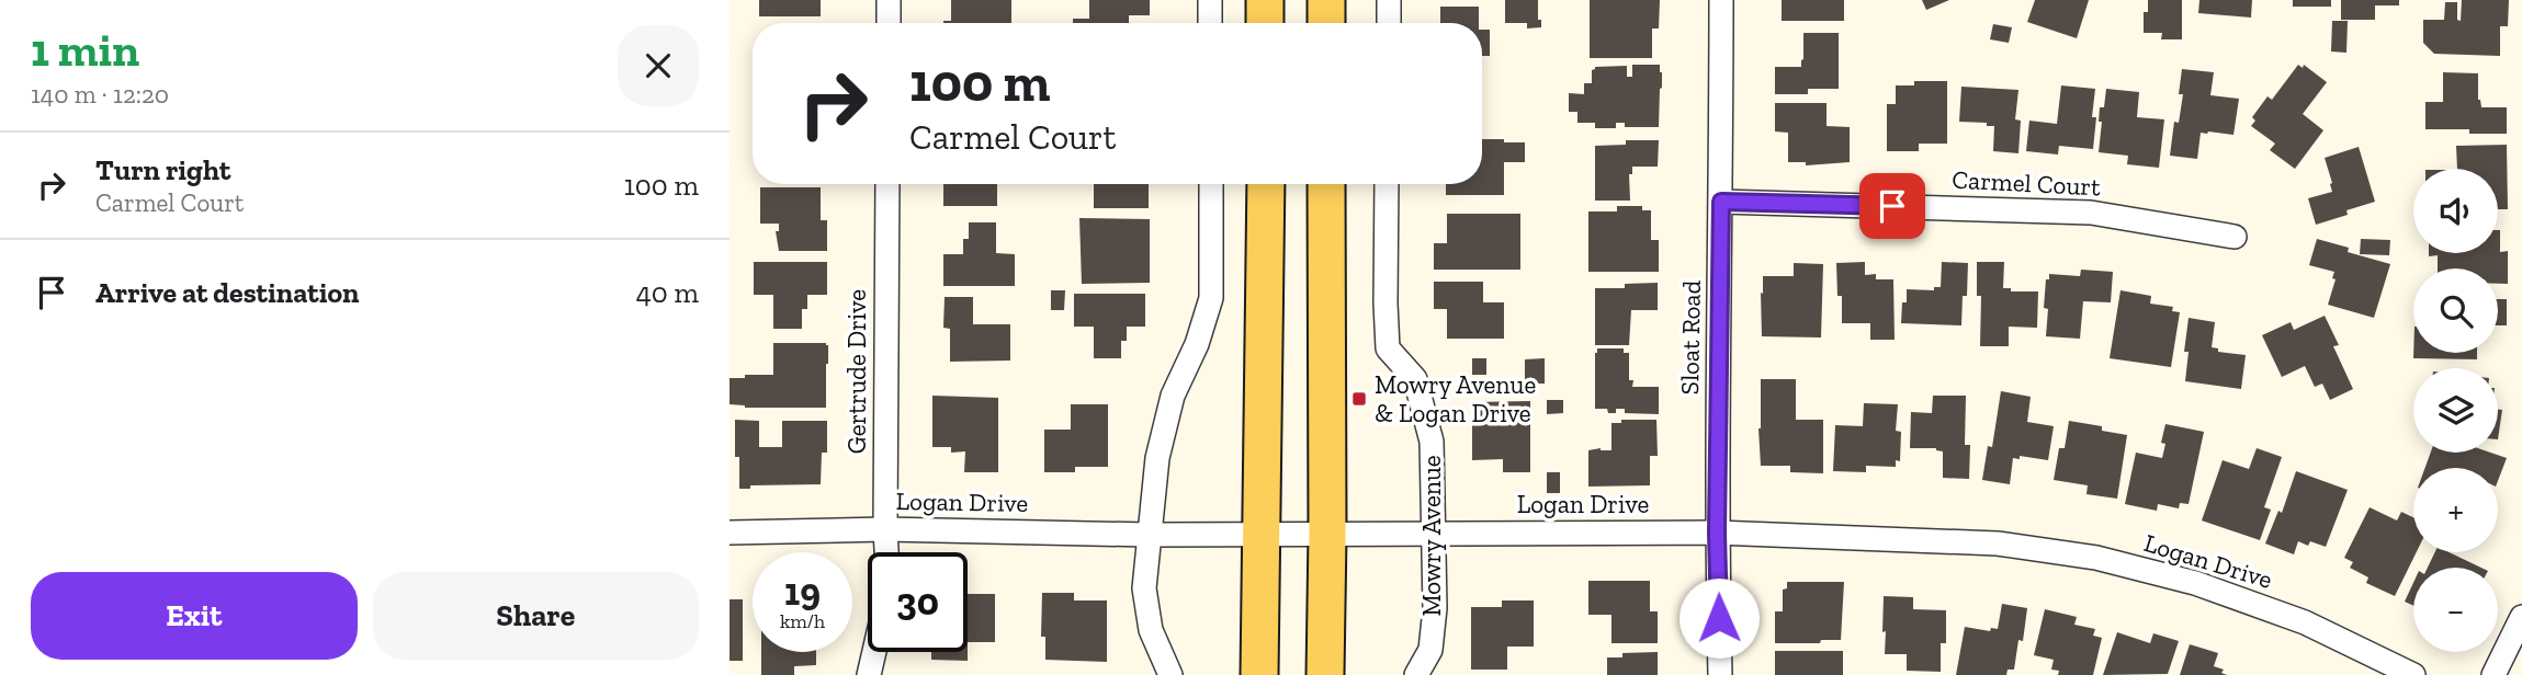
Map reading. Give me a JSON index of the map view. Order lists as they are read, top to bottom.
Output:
{
  "streets": {
    "street": [
      "Carmel Court",
      "Sloat Road",
      "Gertrude Drive",
      "Logan Drive",
      "Mowry Avenue"
    ]
  },
  "crossings": [
    ["Carmel Court", "Sloat Road"],
    ["Sloat Road", "Logan Drive"],
    ["Gertrude Drive", "Logan Drive"],
    ["Logan Drive", "Mowry Avenue"]
  ],
  "places": {
    "transit": ["Mowry Avenue & Logan Drive"]
  },
  "page": {
    "heading": ["1 min", "140 m · 12:20"],
    "turn": ["100 m", "Carmel Court"],
    "list": [
      {
        "name": "Turn right",
        "note": "Carmel Court",
        "value": "100 m"
      },
      {
        "name": "Arrive at destination",
        "value": "40 m"
      }
    ],
    "map_buttons": ["+", "−"],
    "speed": "19 km/h",
    "limit": "30",
    "buttons": ["Exit", "Share"]
  }
}
